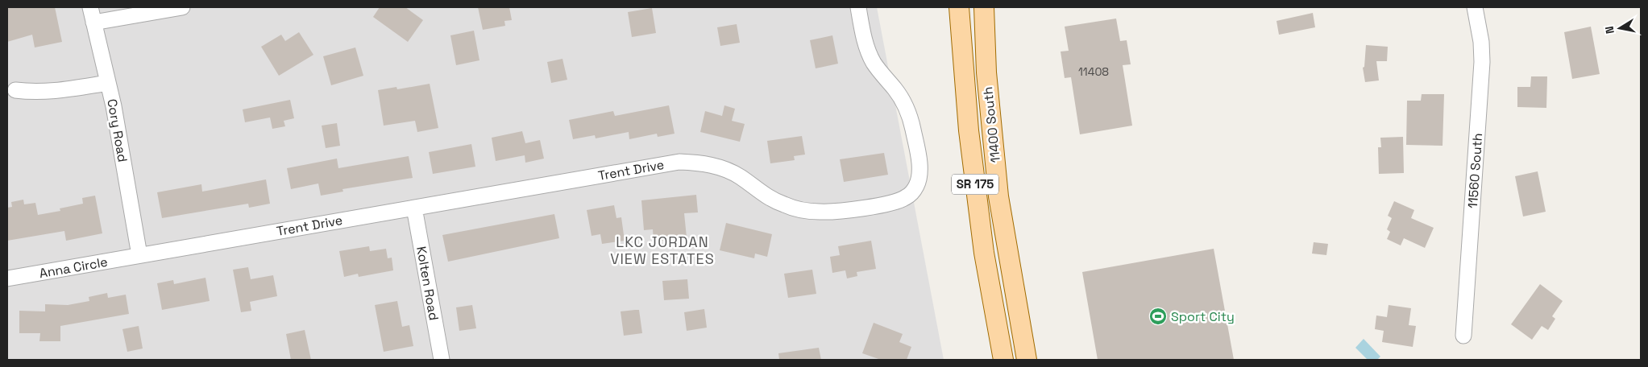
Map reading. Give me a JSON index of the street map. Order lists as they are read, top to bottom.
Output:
{
  "streets": {
    "main road": ["11400 South", "SR 175"],
    "street": [
      "Cory Road",
      "Trent Drive",
      "11560 South",
      "Anna Circle",
      "Kolten Road"
    ]
  },
  "crossings": [
    ["Cory Road", "Trent Drive"],
    ["Cory Road", "Anna Circle"],
    ["Trent Drive", "Anna Circle"],
    ["Trent Drive", "Kolten Road"]
  ],
  "districts": ["LKC JORDAN VIEW ESTATES"],
  "places": {
    "sports": ["Sport City"]
  },
  "house_numbers": ["11408"],
  "north": "left"
}
